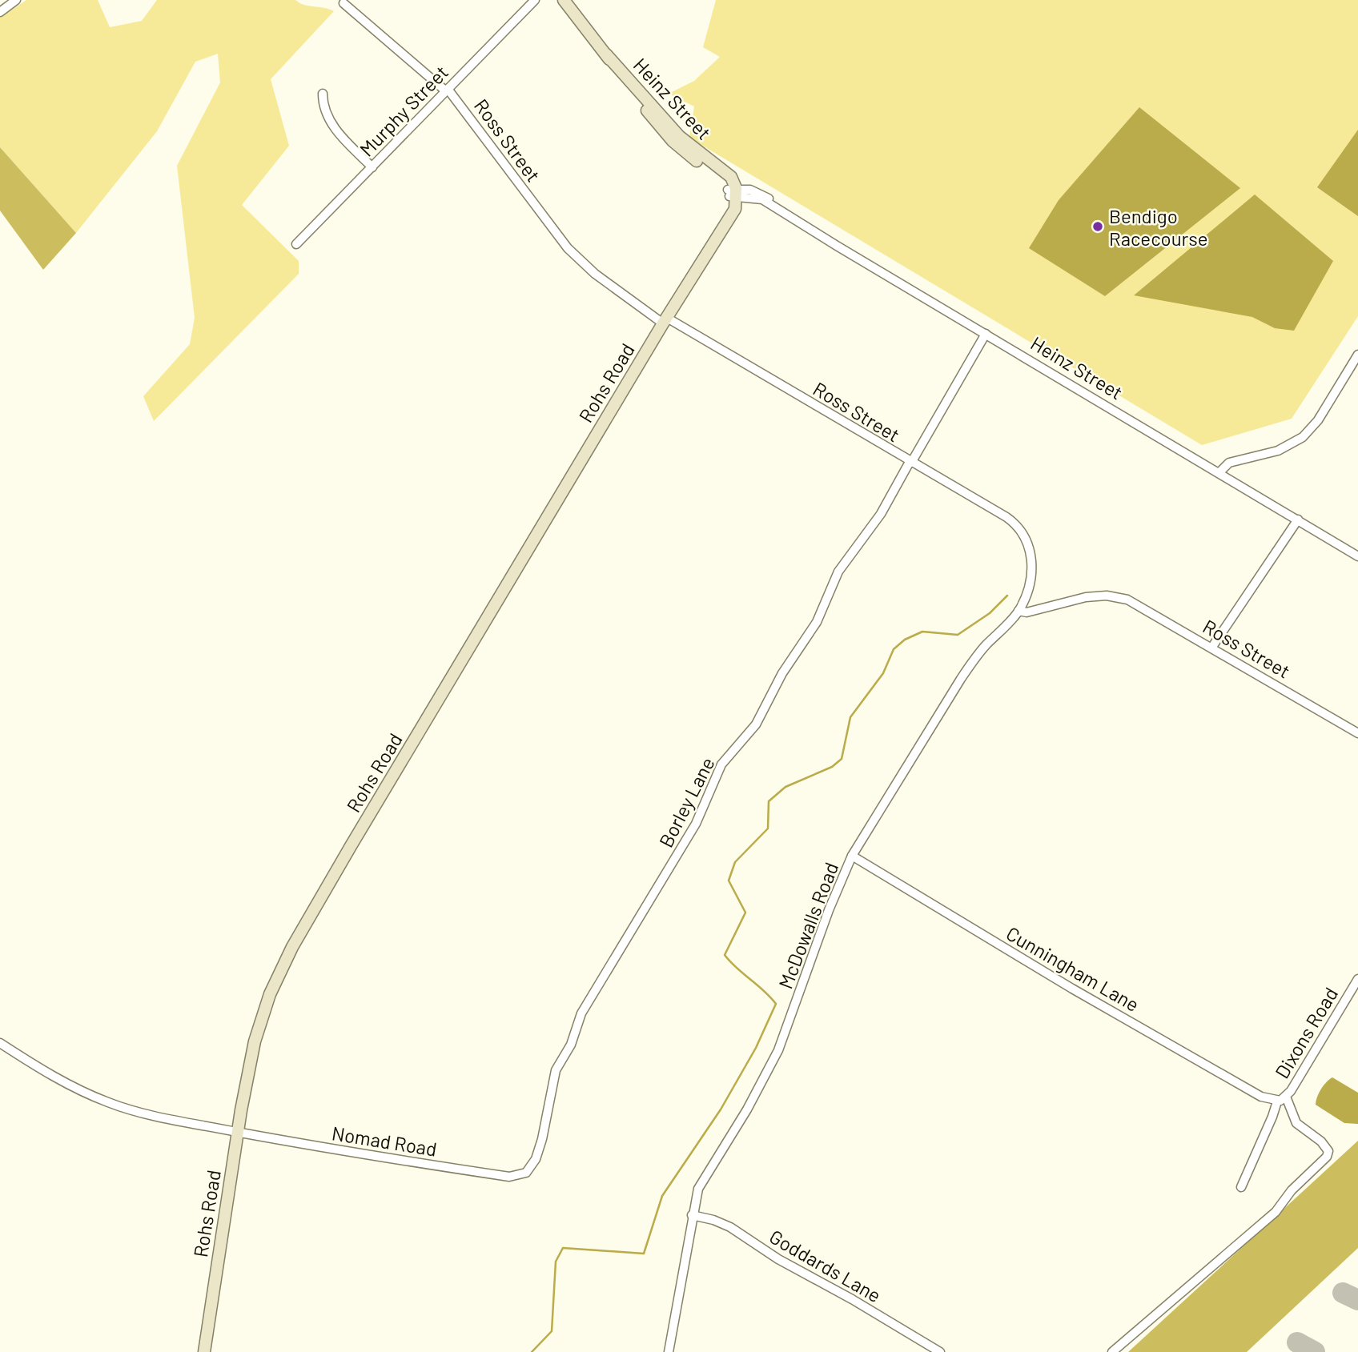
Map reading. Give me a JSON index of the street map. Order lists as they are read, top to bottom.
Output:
{
  "streets": {
    "street": [
      "Heinz Street",
      "Murphy Street",
      "Ross Street",
      "Rohs Road",
      "Borley Lane",
      "McDowalls Road",
      "Cunningham Lane",
      "Dixons Road",
      "Nomad Road",
      "Goddards Lane"
    ]
  },
  "crossings": [
    ["Heinz Street", "Rohs Road"],
    ["Heinz Street", "Borley Lane"],
    ["Murphy Street", "Ross Street"],
    ["Ross Street", "Rohs Road"],
    ["Ross Street", "Borley Lane"],
    ["Ross Street", "McDowalls Road"],
    ["Rohs Road", "Nomad Road"],
    ["Borley Lane", "Nomad Road"],
    ["McDowalls Road", "Cunningham Lane"],
    ["McDowalls Road", "Goddards Lane"],
    ["Cunningham Lane", "Dixons Road"]
  ],
  "places": ["Bendigo Racecourse"]
}
